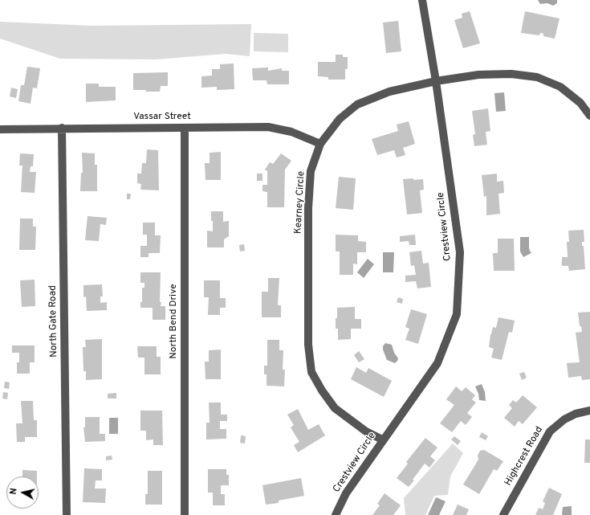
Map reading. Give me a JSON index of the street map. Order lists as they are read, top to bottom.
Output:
{
  "streets": {
    "street": [
      "Vassar Street",
      "Kearney Circle",
      "Crestview Circle",
      "North Gate Road",
      "North Bend Drive",
      "Highcrest Road"
    ]
  },
  "crossings": [
    ["Vassar Street", "Kearney Circle"],
    ["Vassar Street", "North Gate Road"],
    ["Vassar Street", "North Bend Drive"],
    ["Kearney Circle", "Crestview Circle"]
  ],
  "north": "left"
}
